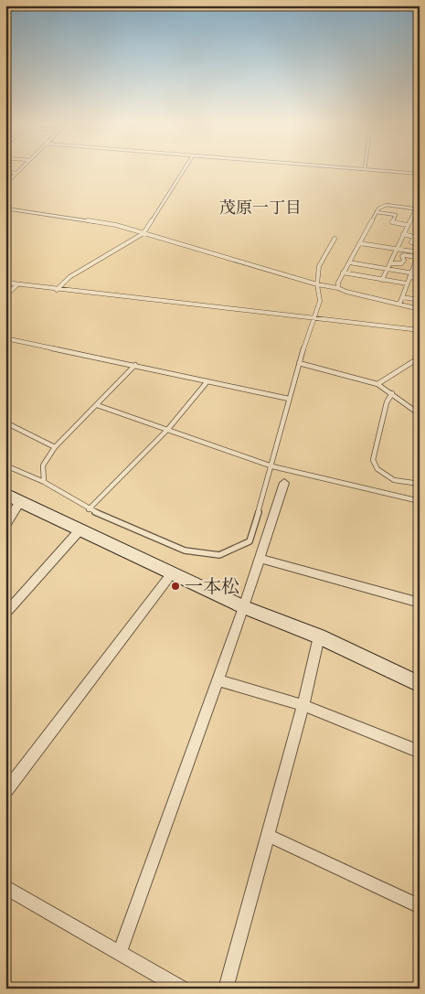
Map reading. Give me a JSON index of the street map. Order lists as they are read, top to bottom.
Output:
{
  "districts": ["茂原一丁目"],
  "places": ["一本松"]
}
